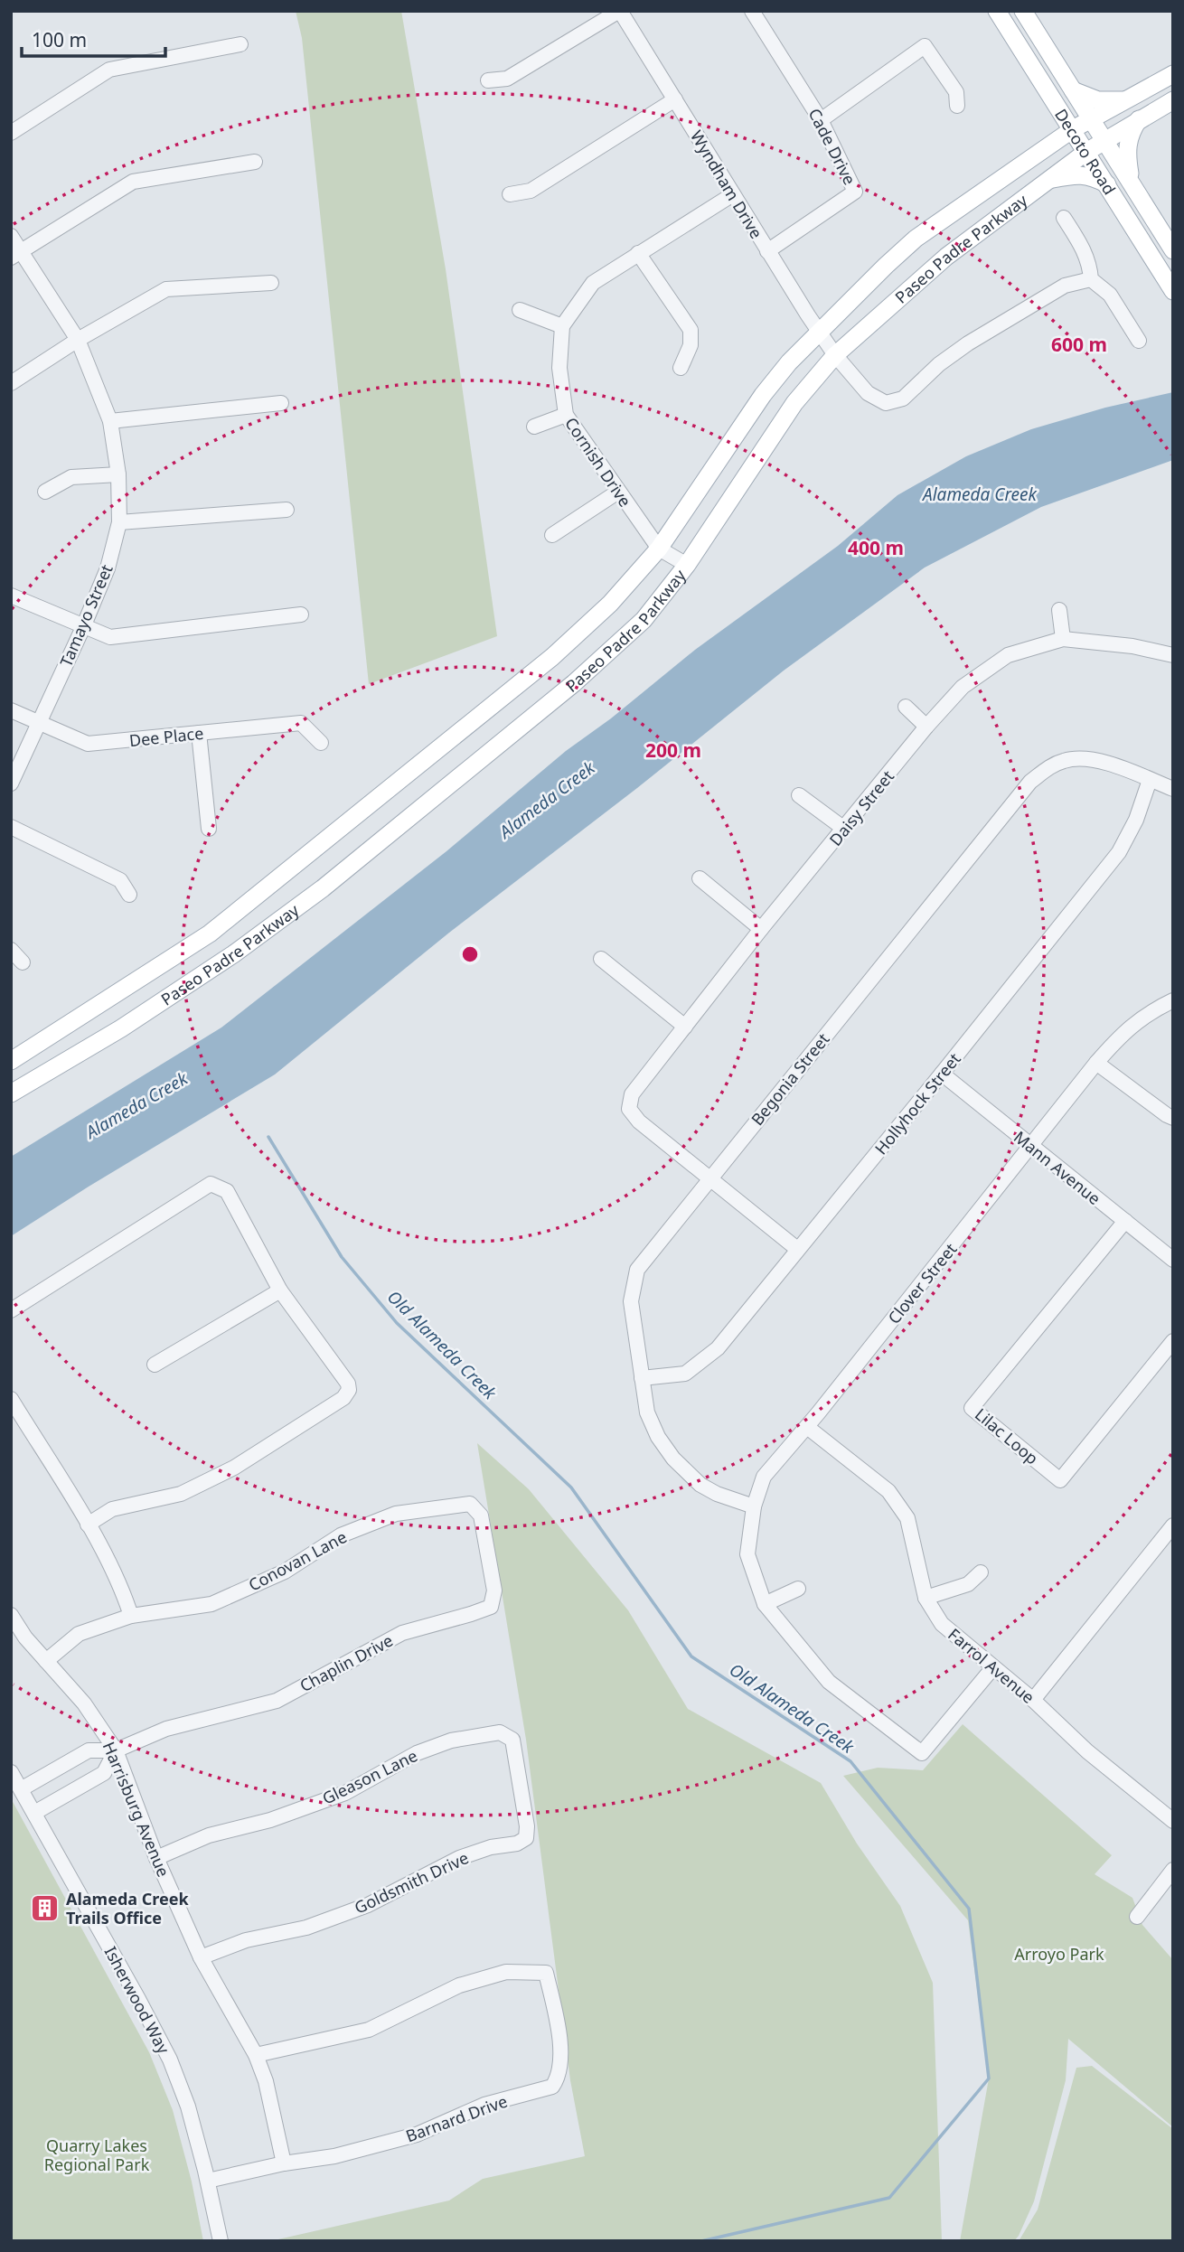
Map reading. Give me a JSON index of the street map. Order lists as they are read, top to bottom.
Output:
{
  "streets": {
    "main road": ["Decoto Road", "Paseo Padre Parkway"],
    "street": [
      "Cade Drive",
      "Wyndham Drive",
      "Cornish Drive",
      "Tamayo Street",
      "Dee Place",
      "Daisy Street",
      "Begonia Street",
      "Hollyhock Street",
      "Mann Avenue",
      "Clover Street",
      "Lilac Loop",
      "Conovan Lane",
      "Chaplin Drive",
      "Farrol Avenue",
      "Gleason Lane",
      "Harrisburg Avenue",
      "Goldsmith Drive",
      "Isherwood Way",
      "Barnard Drive"
    ]
  },
  "crossings": [
    ["Cade Drive", "Wyndham Drive"],
    ["Decoto Road", "Paseo Padre Parkway"],
    ["Wyndham Drive", "Paseo Padre Parkway"],
    ["Paseo Padre Parkway", "Cornish Drive"],
    ["Tamayo Street", "Dee Place"],
    ["Daisy Street", "Begonia Street"],
    ["Begonia Street", "Hollyhock Street"],
    ["Begonia Street", "Clover Street"],
    ["Hollyhock Street", "Mann Avenue"],
    ["Mann Avenue", "Clover Street"],
    ["Mann Avenue", "Lilac Loop"],
    ["Clover Street", "Farrol Avenue"],
    ["Conovan Lane", "Chaplin Drive"],
    ["Conovan Lane", "Harrisburg Avenue"],
    ["Chaplin Drive", "Harrisburg Avenue"],
    ["Chaplin Drive", "Isherwood Way"],
    ["Gleason Lane", "Harrisburg Avenue"],
    ["Gleason Lane", "Goldsmith Drive"],
    ["Harrisburg Avenue", "Goldsmith Drive"],
    ["Harrisburg Avenue", "Barnard Drive"],
    ["Isherwood Way", "Barnard Drive"]
  ],
  "water": ["Alameda Creek", "Old Alameda Creek"],
  "parks": ["Arroyo Park", "Quarry Lakes Regional Park"],
  "places": {
    "building": ["Alameda Creek Trails Office"]
  },
  "scale_bar": "100 m",
  "rings": ["600 m", "400 m", "200 m"]
}
